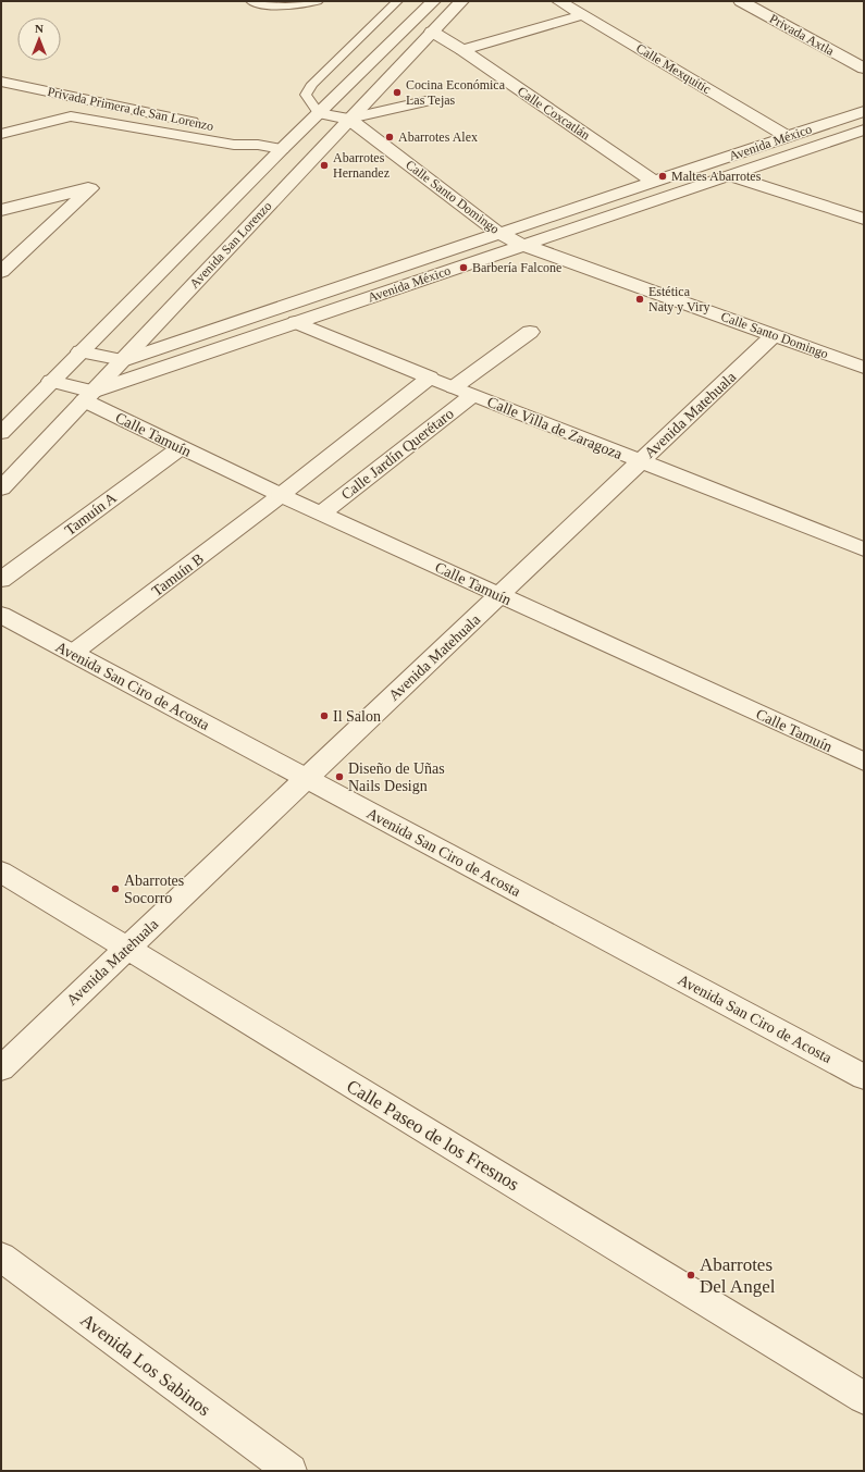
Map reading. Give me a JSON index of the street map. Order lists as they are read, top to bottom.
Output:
{
  "streets": {
    "street": [
      "Privada Axtla",
      "Calle Mexquitic",
      "Privada Primera de San Lorenzo",
      "Calle Coxcatlán",
      "Avenida México",
      "Calle Santo Domingo",
      "Avenida San Lorenzo",
      "Avenida Matehuala",
      "Calle Villa de Zaragoza",
      "Calle Tamuín",
      "Calle Jardín Querétaro",
      "Tamuín A",
      "Tamuín B",
      "Avenida San Ciro de Acosta",
      "Calle Paseo de los Fresnos",
      "Avenida Los Sabinos"
    ]
  },
  "crossings": [
    ["Calle Mexquitic", "Avenida México"],
    ["Privada Primera de San Lorenzo", "Avenida San Lorenzo"],
    ["Calle Coxcatlán", "Avenida México"],
    ["Calle Coxcatlán", "Avenida San Lorenzo"],
    ["Avenida México", "Calle Santo Domingo"],
    ["Avenida México", "Avenida San Lorenzo"],
    ["Avenida México", "Calle Villa de Zaragoza"],
    ["Avenida México", "Calle Tamuín"],
    ["Calle Santo Domingo", "Avenida San Lorenzo"],
    ["Calle Santo Domingo", "Avenida Matehuala"],
    ["Avenida San Lorenzo", "Calle Tamuín"],
    ["Avenida Matehuala", "Calle Villa de Zaragoza"],
    ["Avenida Matehuala", "Calle Tamuín"],
    ["Avenida Matehuala", "Avenida San Ciro de Acosta"],
    ["Avenida Matehuala", "Calle Paseo de los Fresnos"],
    ["Calle Villa de Zaragoza", "Calle Jardín Querétaro"],
    ["Calle Tamuín", "Calle Jardín Querétaro"],
    ["Calle Tamuín", "Tamuín A"],
    ["Calle Tamuín", "Tamuín B"],
    ["Tamuín B", "Avenida San Ciro de Acosta"]
  ],
  "places": [
    "Cocina Económica Las Tejas",
    "Abarrotes Alex",
    "Abarrotes Hernandez",
    "Maltes Abarrotes",
    "Barbería Falcone",
    "Estética Naty y Viry",
    "Il Salon",
    "Diseño de Uñas Nails Design",
    "Abarrotes Socorro",
    "Abarrotes Del Angel"
  ],
  "north": "top"
}
